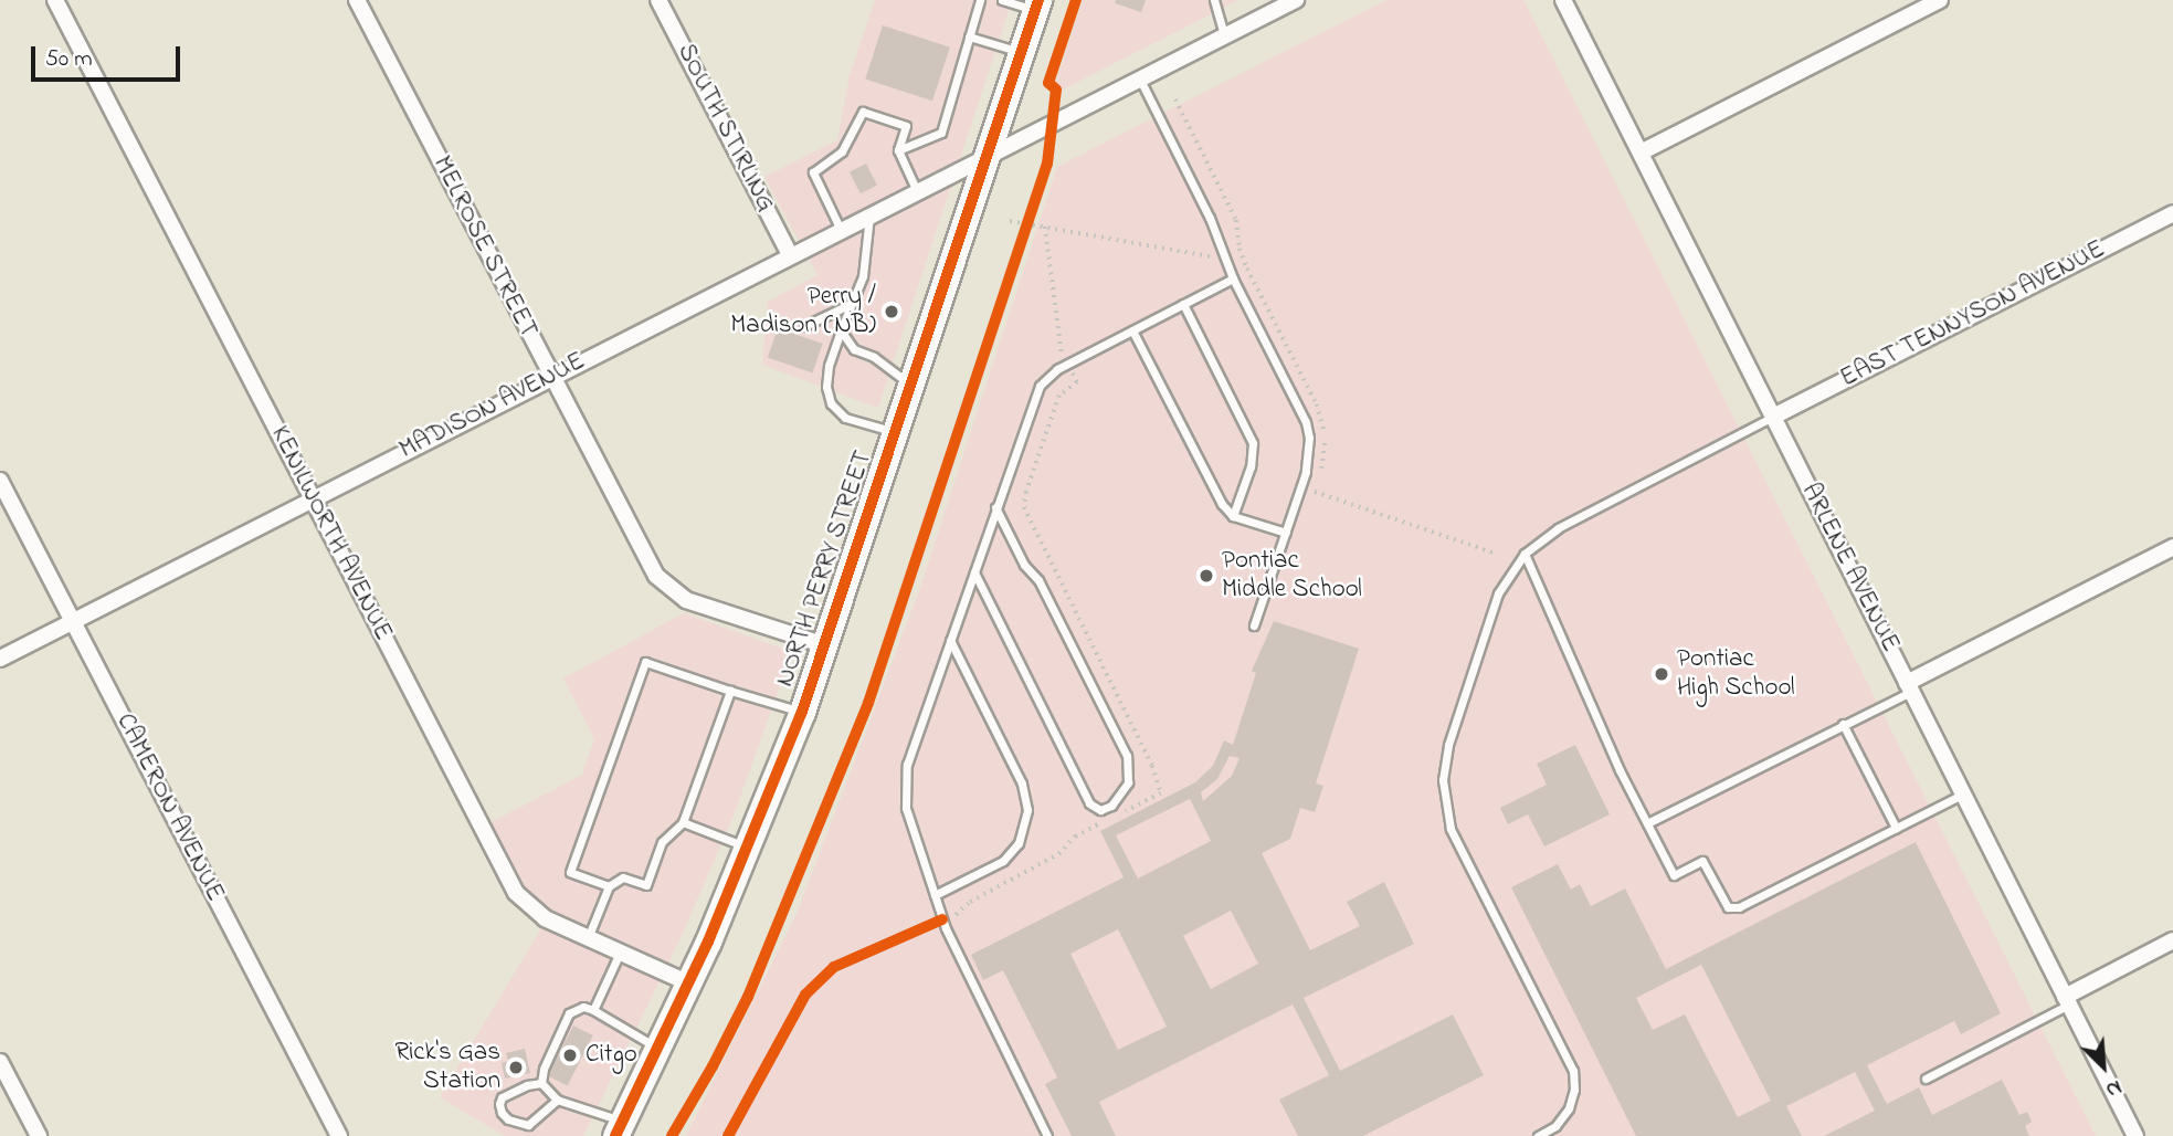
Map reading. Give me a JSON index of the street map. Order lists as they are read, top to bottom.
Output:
{
  "streets": {
    "main road": ["NORTH PERRY STREET"],
    "street": [
      "SOUTH STIRLING",
      "MELROSE STREET",
      "EAST TENNYSON AVENUE",
      "MADISON AVENUE",
      "KENILWORTH AVENUE",
      "ARLENE AVENUE",
      "CAMERON AVENUE"
    ]
  },
  "crossings": [
    ["SOUTH STIRLING", "MADISON AVENUE"],
    ["MELROSE STREET", "MADISON AVENUE"],
    ["MELROSE STREET", "NORTH PERRY STREET"],
    ["EAST TENNYSON AVENUE", "ARLENE AVENUE"],
    ["MADISON AVENUE", "KENILWORTH AVENUE"],
    ["MADISON AVENUE", "NORTH PERRY STREET"],
    ["MADISON AVENUE", "CAMERON AVENUE"],
    ["KENILWORTH AVENUE", "NORTH PERRY STREET"]
  ],
  "places": [
    "Perry / Madison (NB)",
    "Pontiac Middle School",
    "Pontiac High School",
    "Citgo",
    "Rick's Gas Station"
  ],
  "scale_bar": "50 m",
  "north": "bottom right"
}
